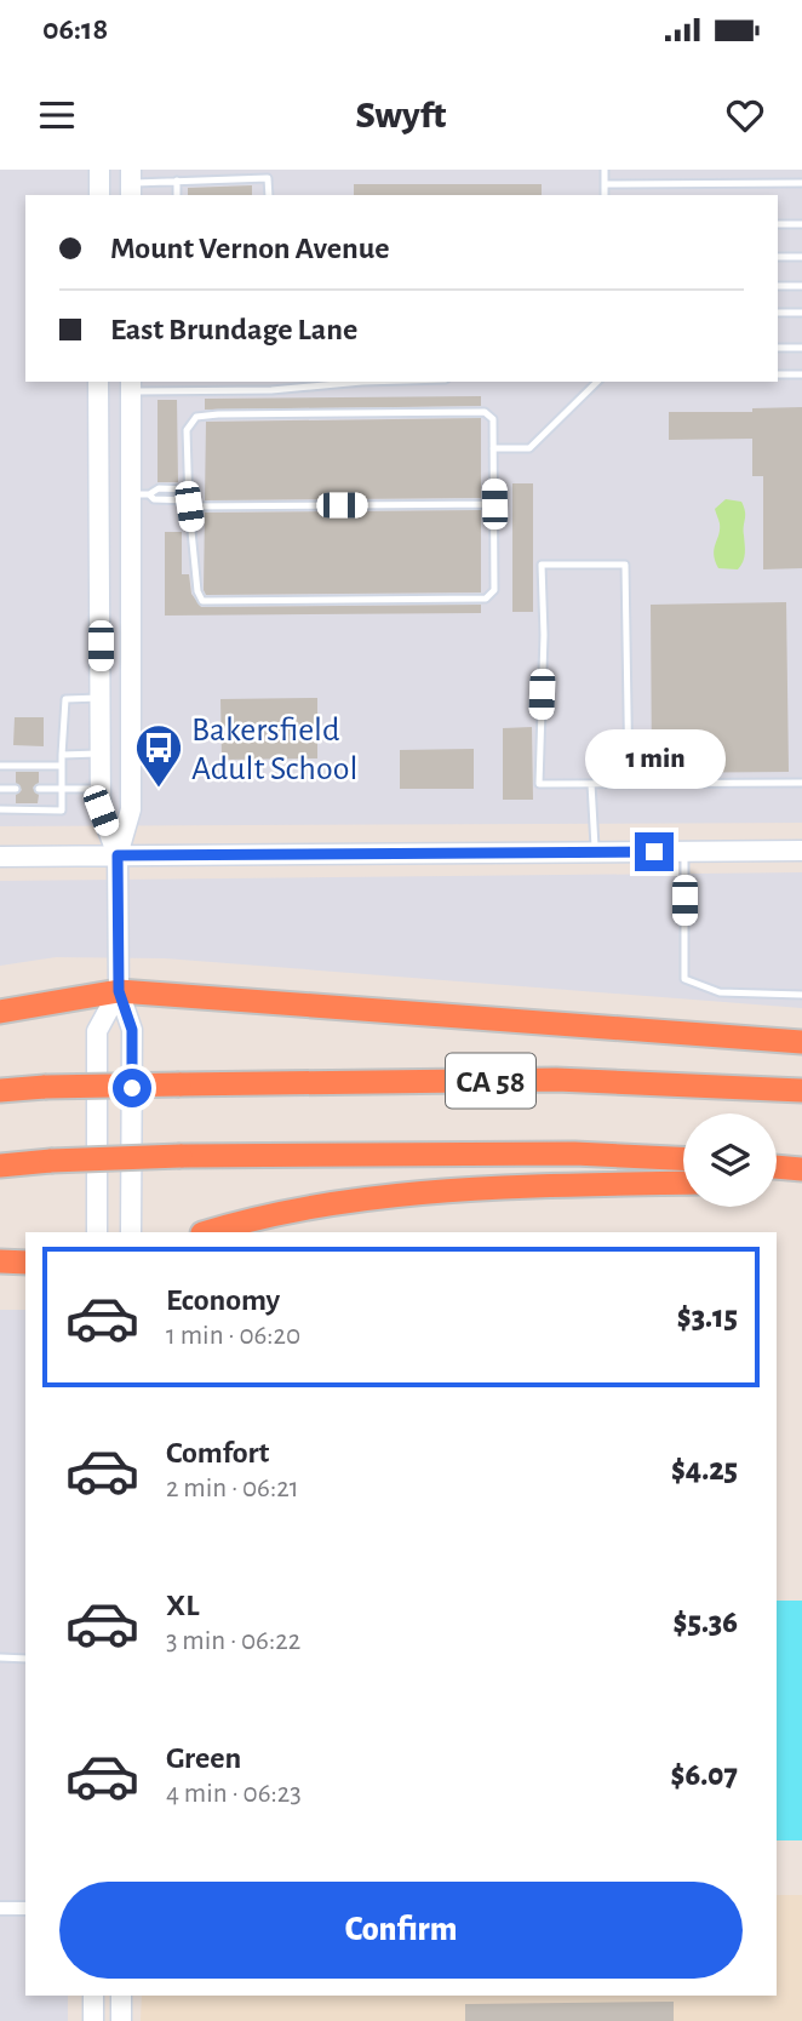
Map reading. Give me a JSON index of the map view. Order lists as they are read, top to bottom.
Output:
{
  "streets": {
    "highway": ["CA 58"]
  },
  "places": {
    "bus stop": ["Bakersfield Adult School"]
  },
  "page": {
    "status": "06:18",
    "header": "Swyft",
    "banner": ["Mount Vernon Avenue", "East Brundage Lane"],
    "bubble": "1 min",
    "list": [
      {
        "name": "Economy",
        "note": "1 min · 06:20",
        "value": "$3.15"
      },
      {
        "name": "Comfort",
        "note": "2 min · 06:21",
        "value": "$4.25"
      },
      {
        "name": "XL",
        "note": "3 min · 06:22",
        "value": "$5.36"
      },
      {
        "name": "Green",
        "note": "4 min · 06:23",
        "value": "$6.07"
      }
    ],
    "buttons": "Confirm"
  }
}
